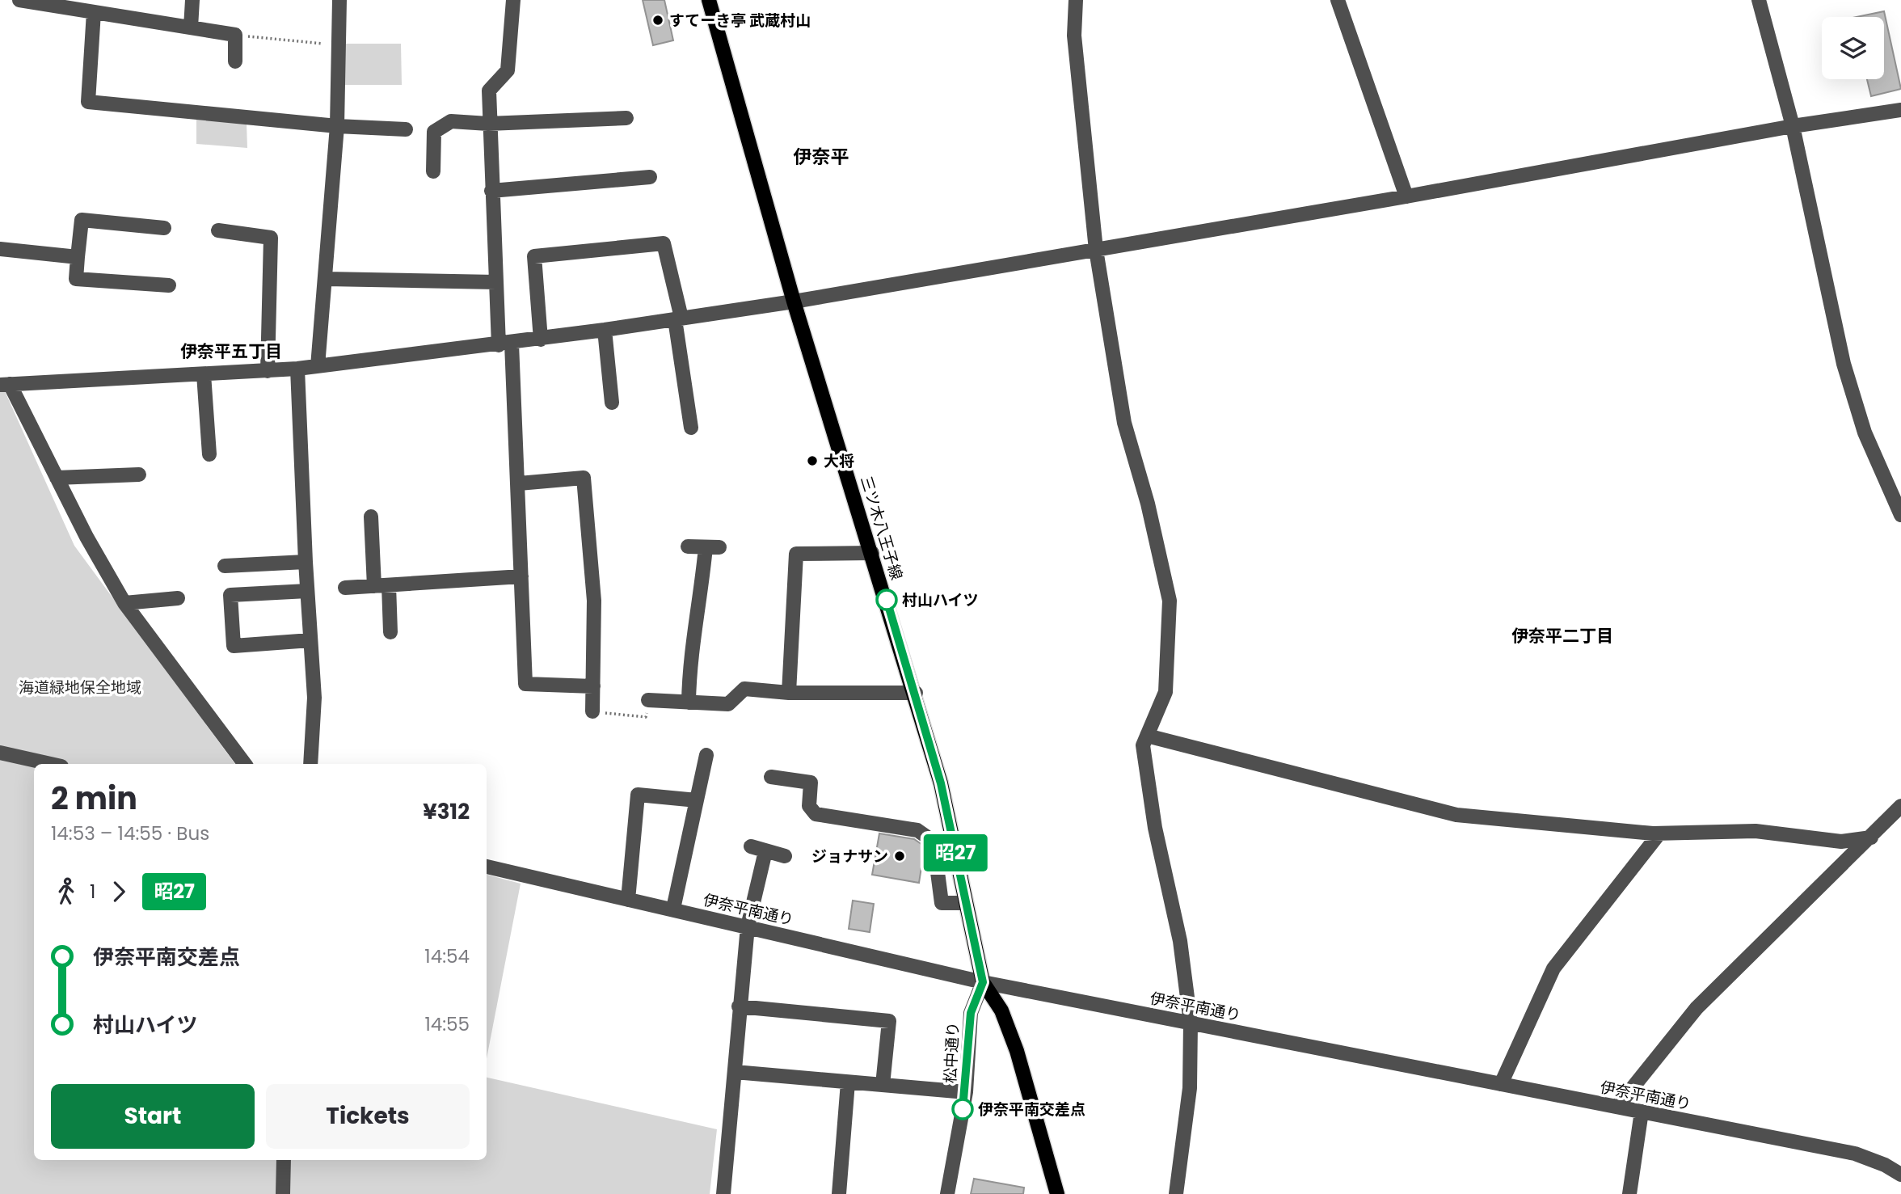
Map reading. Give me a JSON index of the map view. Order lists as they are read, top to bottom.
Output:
{
  "streets": {
    "main road": ["三ツ木八王子線"],
    "street": ["伊奈平南通り", "松中通り"]
  },
  "crossings": [
    ["三ツ木八王子線", "伊奈平南通り"],
    ["三ツ木八王子線", "松中通り"],
    ["伊奈平南通り", "松中通り"]
  ],
  "districts": ["伊奈平", "伊奈平五丁目", "伊奈平二丁目"],
  "parks": ["海道緑地保全地域"],
  "places": [
    "すてーき亭 武蔵村山",
    "大将",
    "村山ハイツ",
    "ジョナサン",
    "伊奈平南交差点"
  ],
  "lines": ["bus line 昭27"],
  "page": {
    "on_map": "昭27",
    "heading": ["2 min", "14:53 – 14:55 · Bus", "¥312"],
    "legs": ["1", "昭27"],
    "list": [
      {
        "name": "伊奈平南交差点",
        "value": "14:54"
      },
      {
        "name": "村山ハイツ",
        "value": "14:55"
      }
    ],
    "buttons": ["Start", "Tickets"]
  }
}
